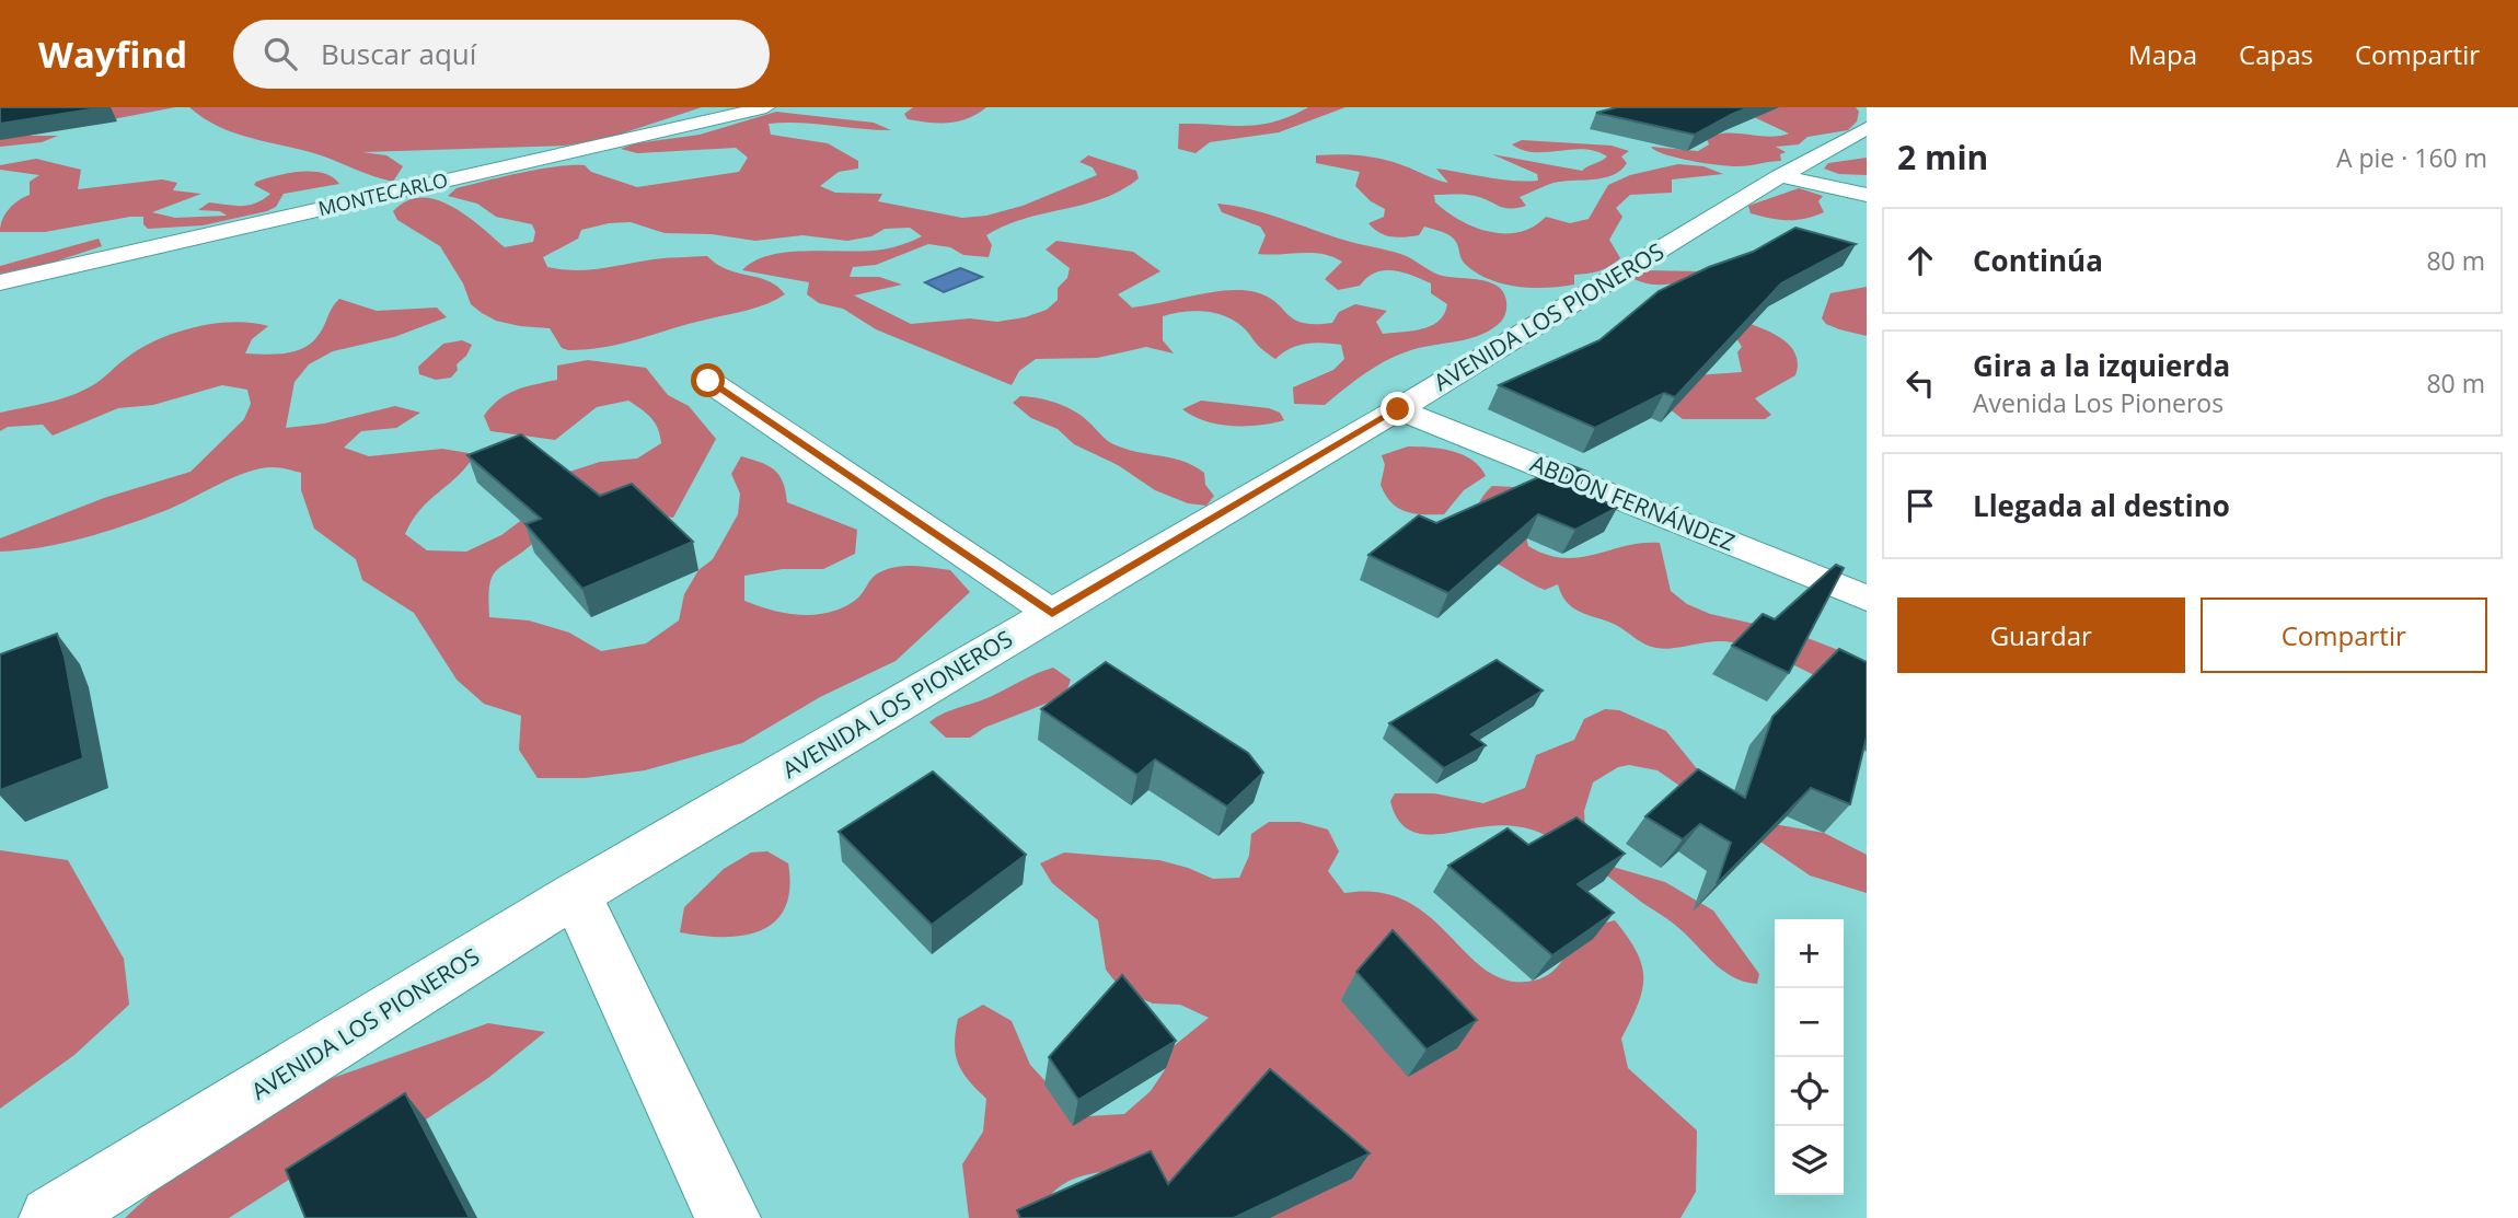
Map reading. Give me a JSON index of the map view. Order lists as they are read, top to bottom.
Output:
{
  "streets": {
    "street": ["MONTECARLO", "AVENIDA LOS PIONEROS", "ABDON FERNÁNDEZ"]
  },
  "crossings": [
    ["AVENIDA LOS PIONEROS", "ABDON FERNÁNDEZ"]
  ],
  "page": {
    "header": "Wayfind",
    "search": "Buscar aquí",
    "nav": ["Mapa", "Capas", "Compartir"],
    "heading": ["2 min", "A pie · 160 m"],
    "list": [
      ["Continúa", "80 m"],
      ["Gira a la izquierda", "Avenida Los Pioneros", "80 m"],
      "Llegada al destino"
    ],
    "buttons": ["Guardar", "Compartir"],
    "map_buttons": ["+", "−"]
  }
}
